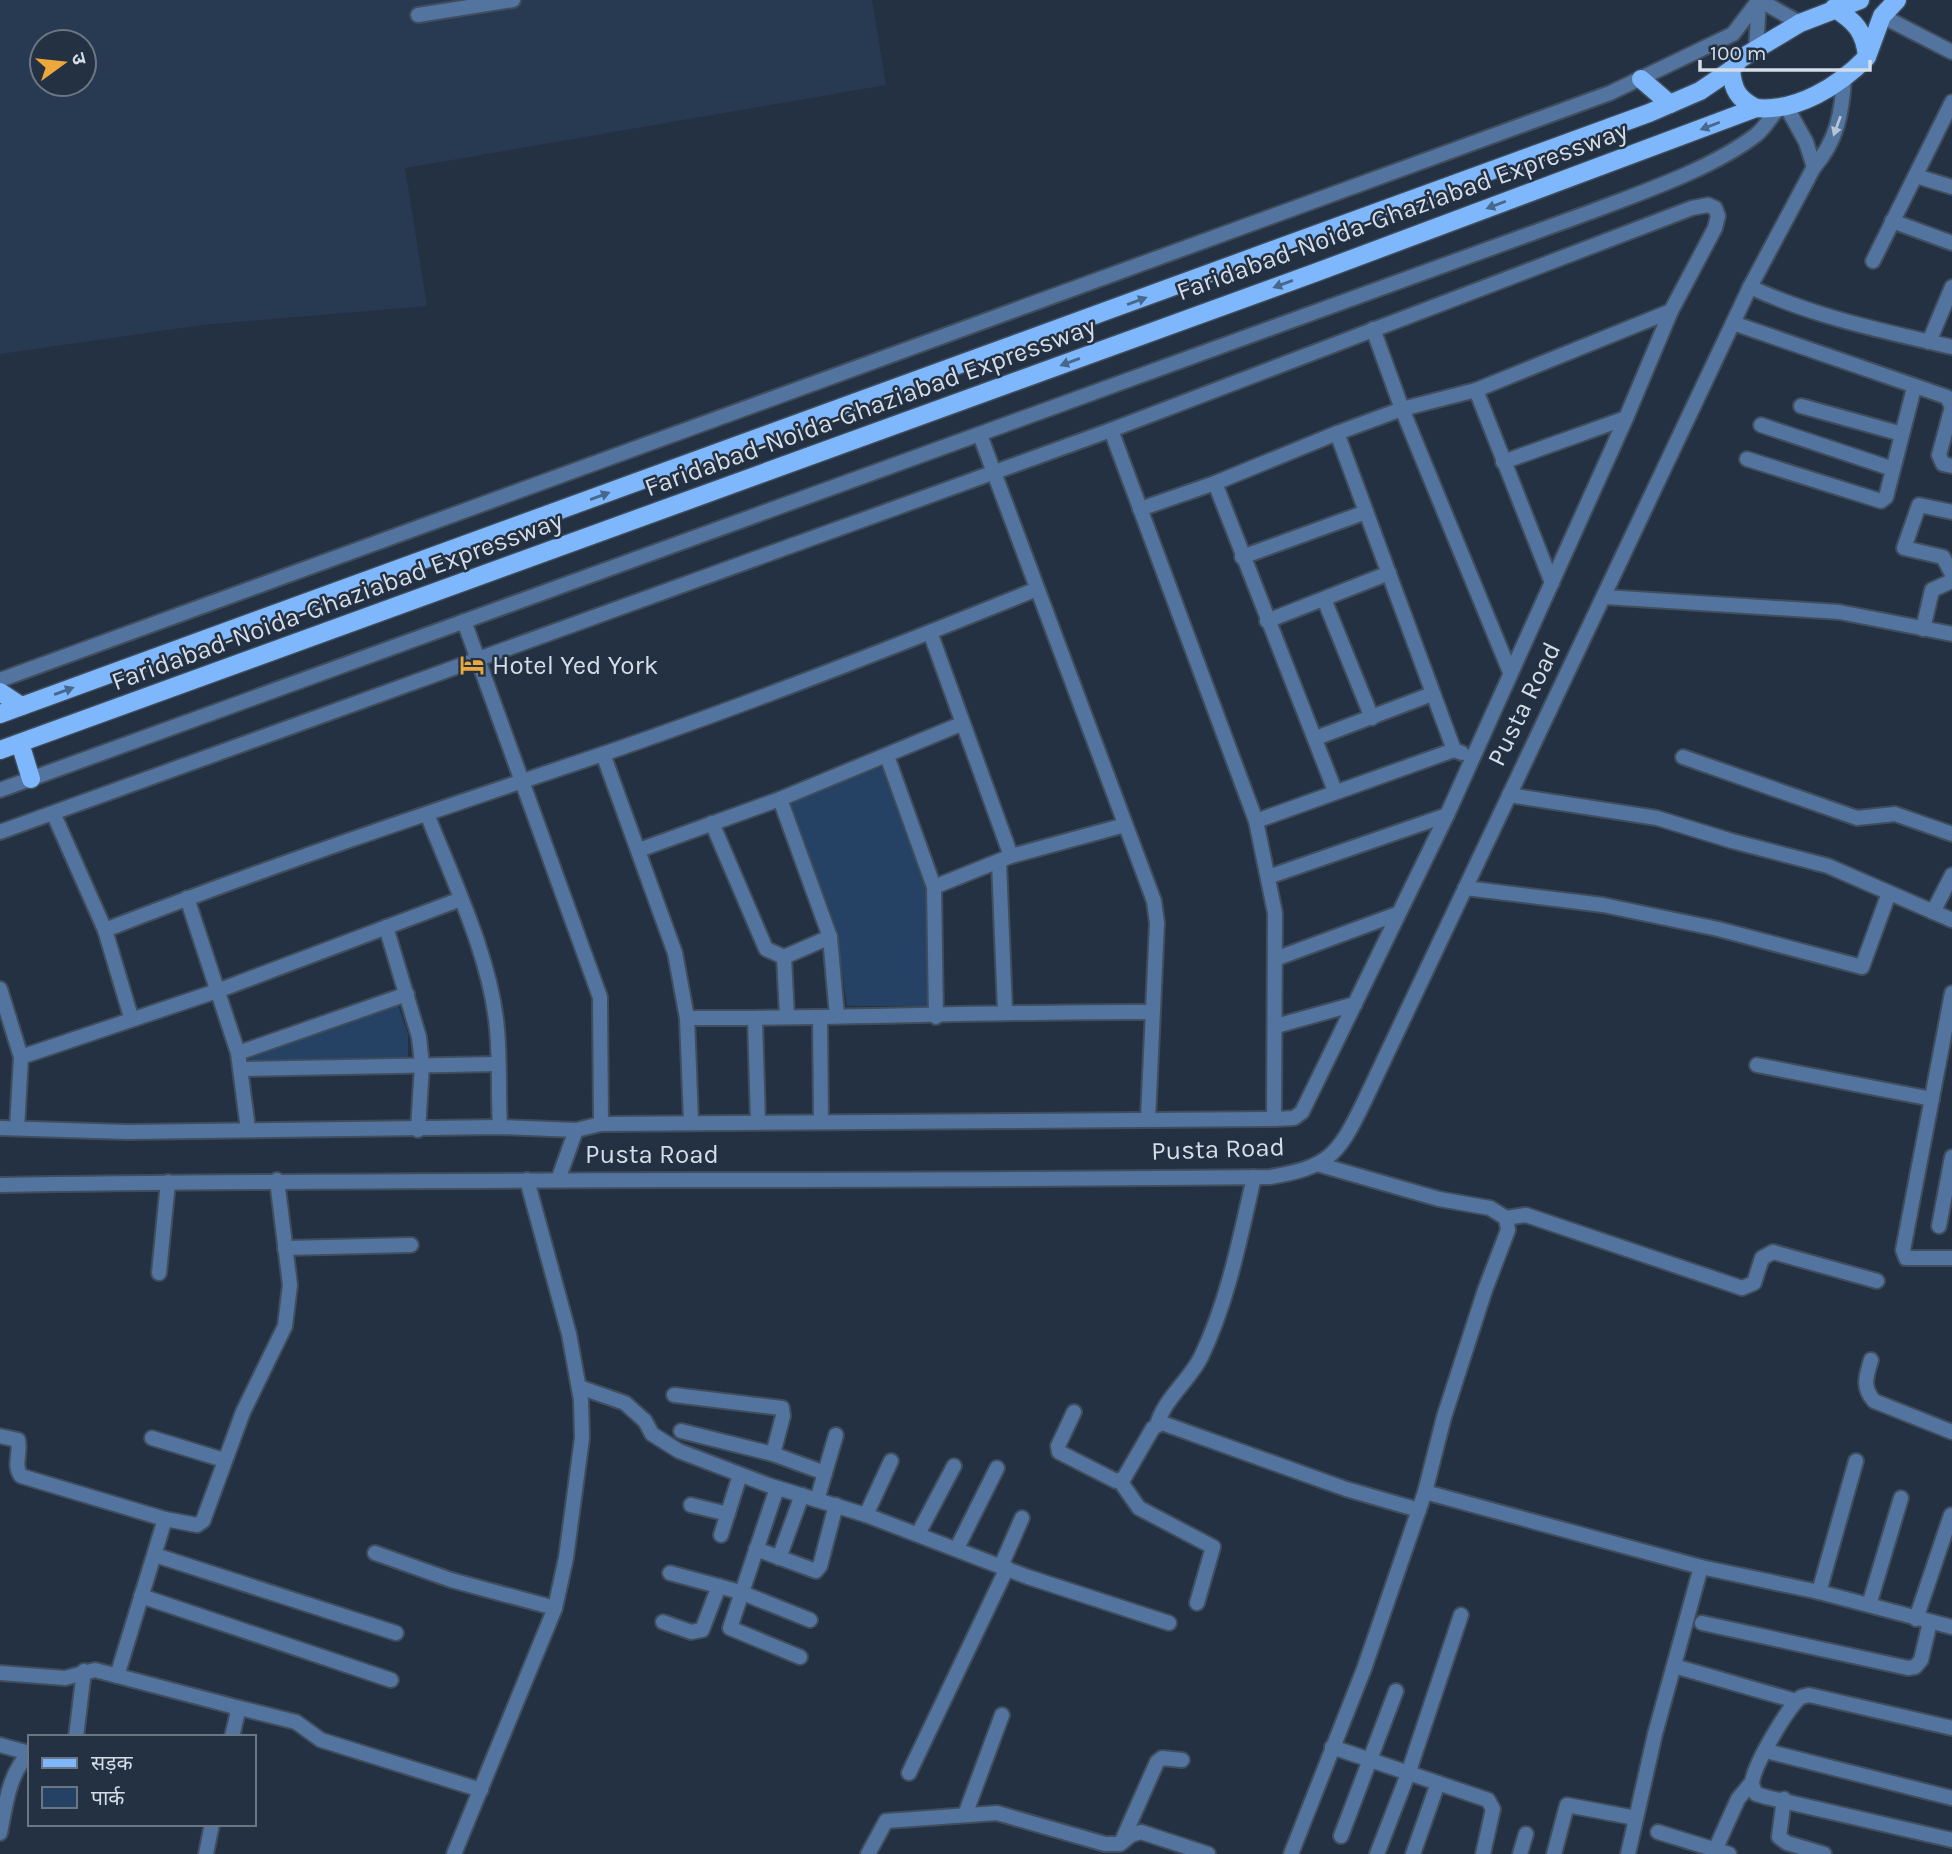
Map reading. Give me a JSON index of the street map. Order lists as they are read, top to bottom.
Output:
{
  "streets": {
    "main road": ["Faridabad-Noida-Ghaziabad Expressway"],
    "street": ["Pusta Road"]
  },
  "places": {
    "hotel": ["Hotel Yed York"]
  },
  "legend": ["सड़क", "पार्क"],
  "scale_bar": "100 m",
  "north": "right"
}
